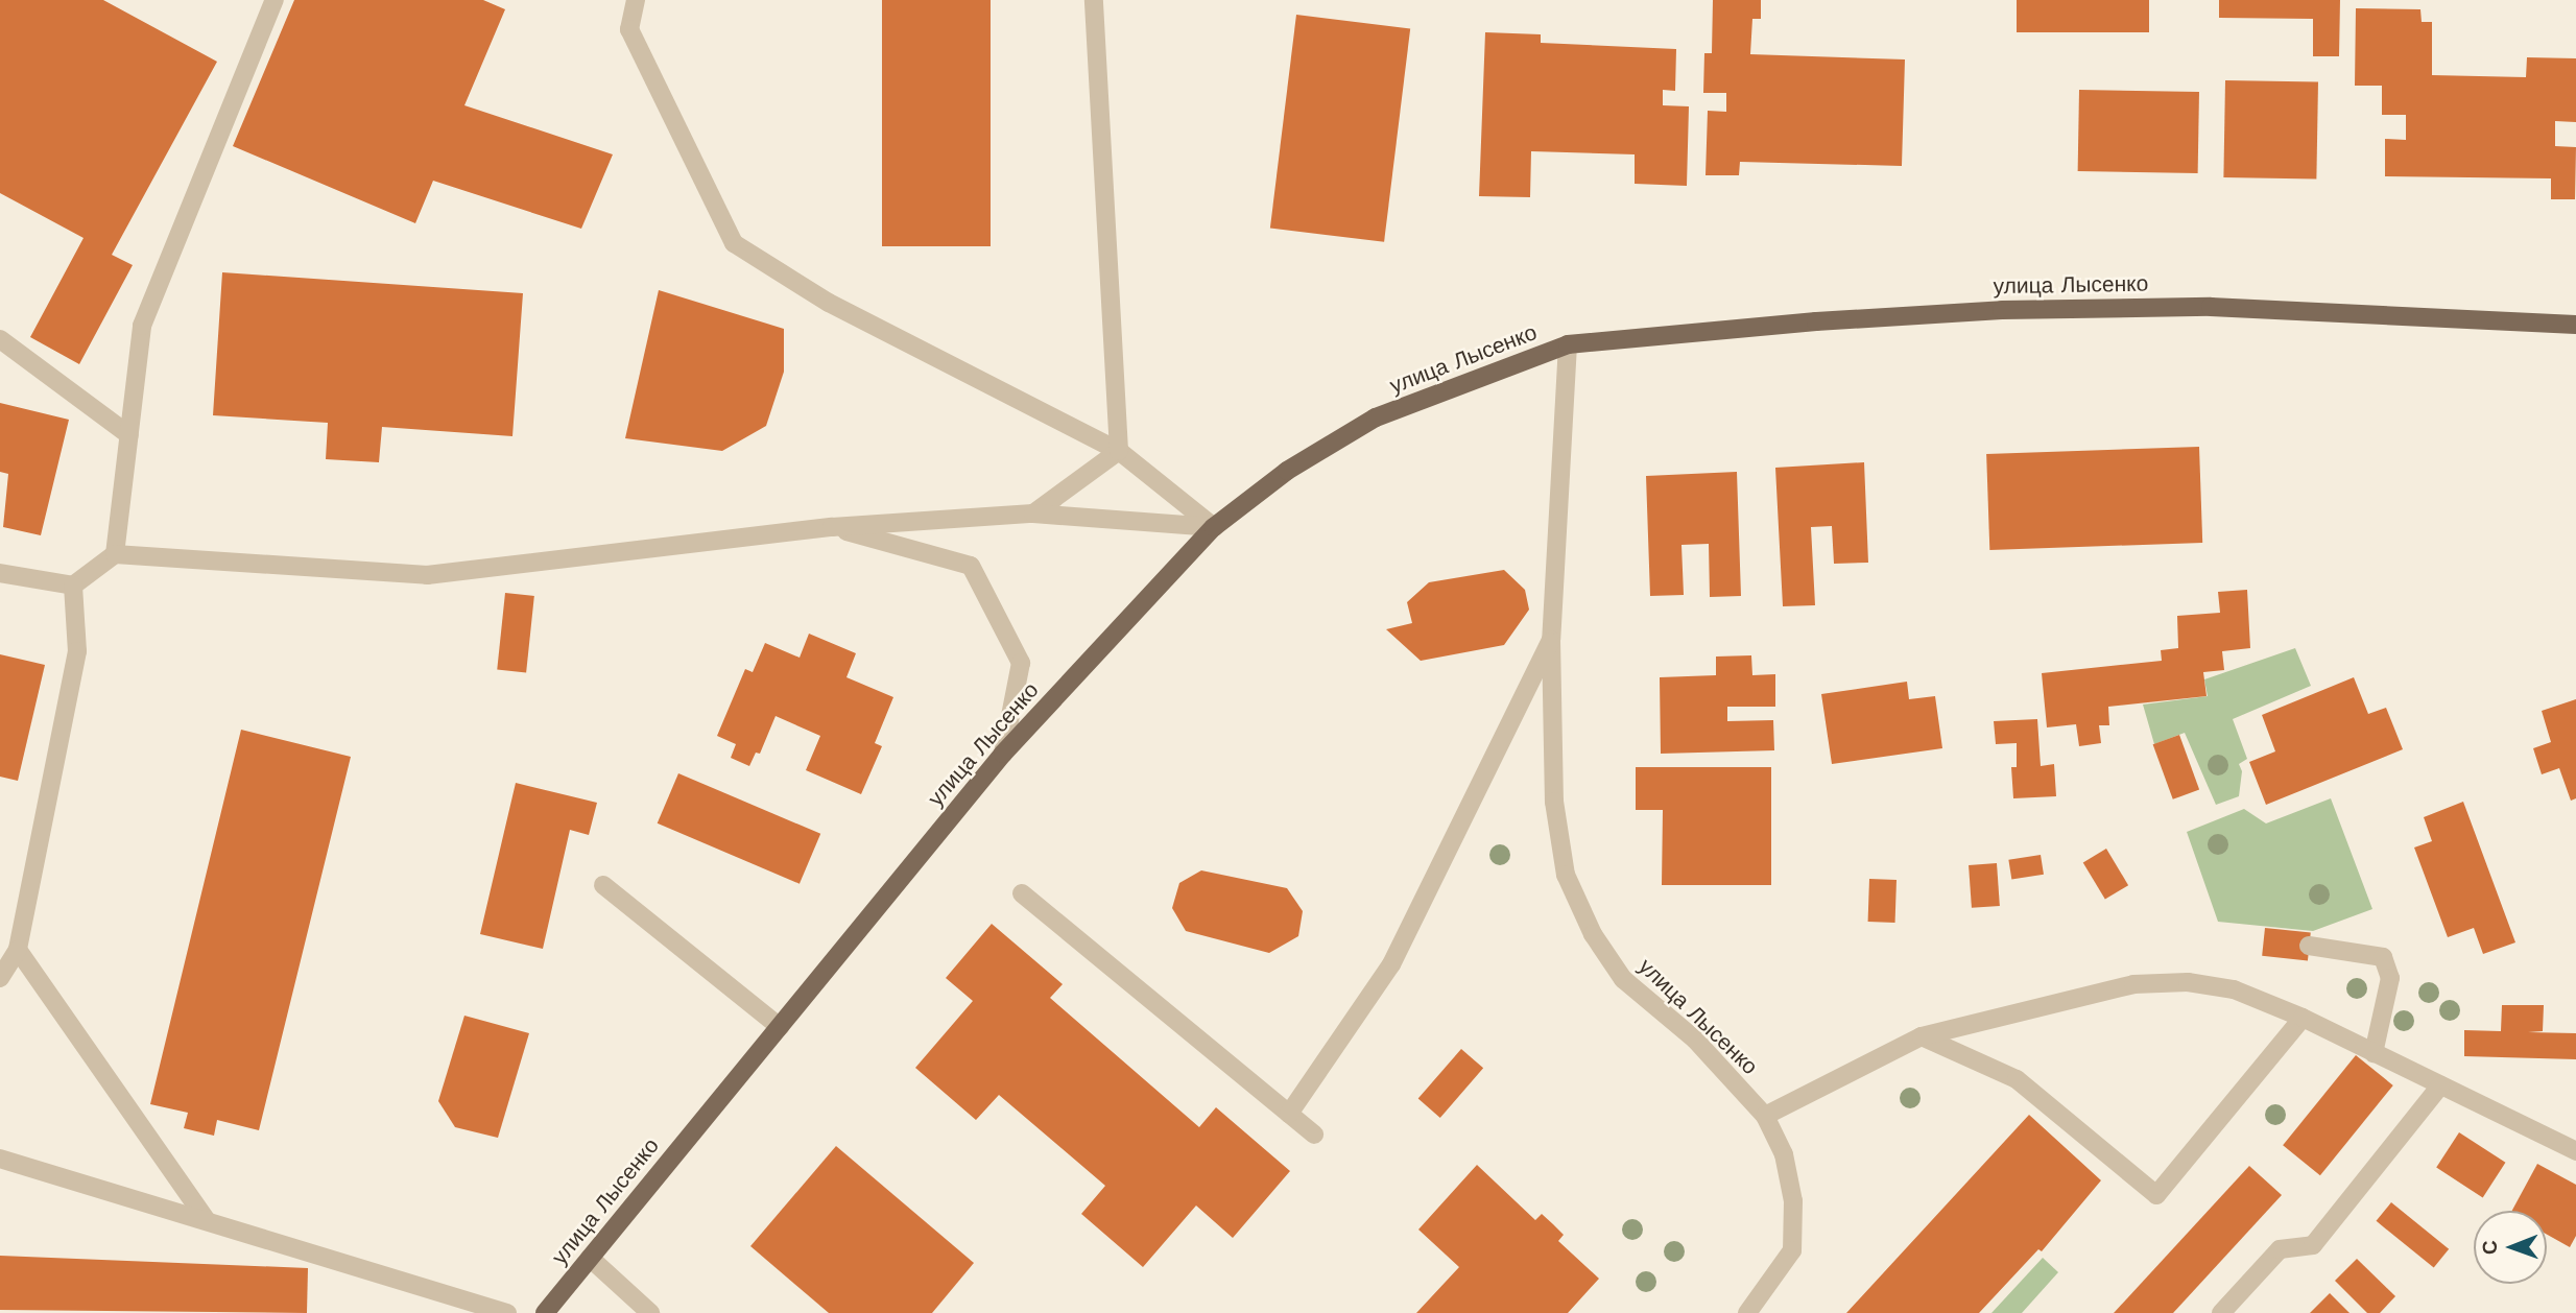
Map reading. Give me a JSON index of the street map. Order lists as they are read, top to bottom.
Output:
{
  "streets": {
    "main road": ["улица Лысенко"]
  },
  "north": "left"
}
